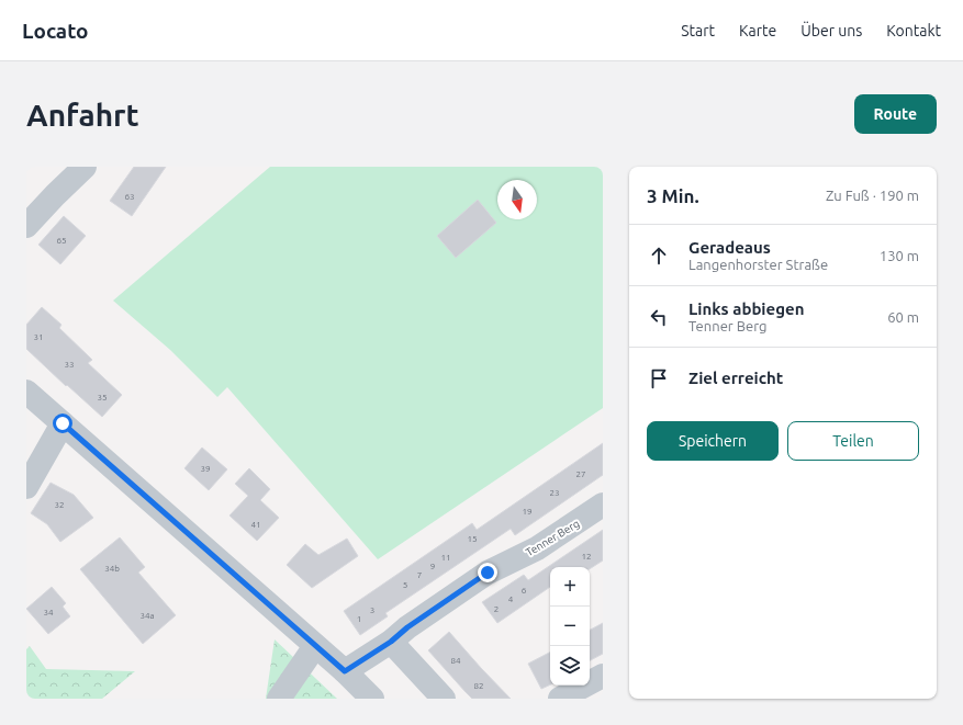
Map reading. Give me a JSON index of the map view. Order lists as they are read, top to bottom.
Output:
{
  "streets": {
    "street": ["Tenner Berg"]
  },
  "house_numbers": [
    "63",
    "65",
    "31",
    "33",
    "35",
    "39",
    "27",
    "23",
    "32",
    "19",
    "41",
    "15",
    "12",
    "11",
    "9",
    "34b",
    "7",
    "5",
    "6",
    "4",
    "2",
    "3",
    "34",
    "34a",
    "1",
    "84",
    "82"
  ],
  "north": "bottom",
  "page": {
    "header": "Locato",
    "nav": [
      "Start",
      "Karte",
      "Über uns",
      "Kontakt"
    ],
    "buttons": [
      "Route",
      ["Speichern", "Teilen"]
    ],
    "title": "Anfahrt",
    "heading": ["3 Min.", "Zu Fuß · 190 m"],
    "list": [
      ["Geradeaus", "Langenhorster Straße", "130 m"],
      ["Links abbiegen", "Tenner Berg", "60 m"],
      "Ziel erreicht"
    ],
    "map_buttons": ["+", "−"]
  }
}
